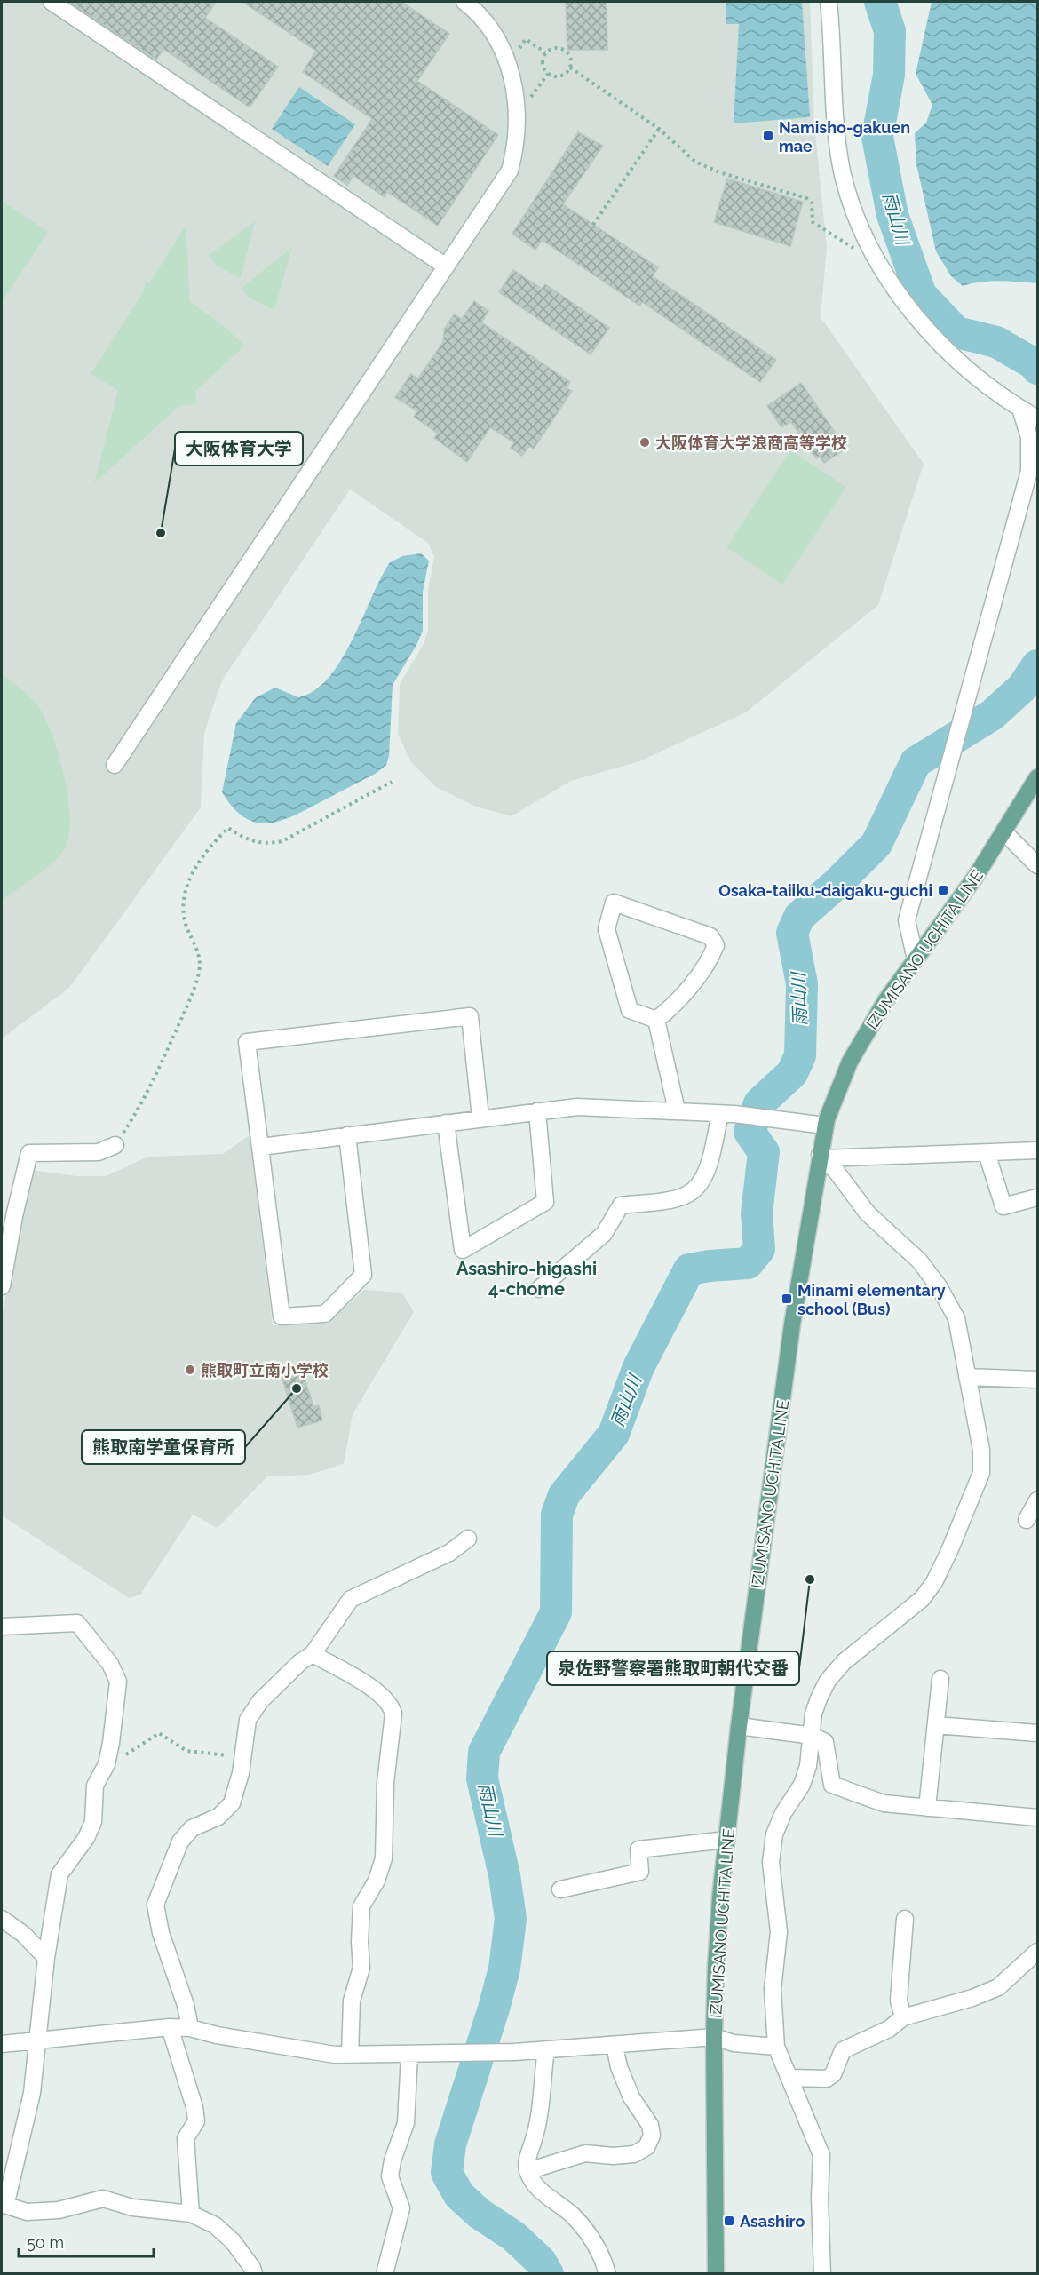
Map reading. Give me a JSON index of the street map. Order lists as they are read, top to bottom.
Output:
{
  "streets": {
    "main road": ["IZUMISANO UCHITA LINE"]
  },
  "districts": ["Asashiro-higashi 4-chome"],
  "water": ["雨山川"],
  "places": {
    "transit": [
      "Namisho-gakuen mae",
      "Osaka-taiiku-daigaku-guchi",
      "Minami elementary school (Bus)",
      "Asashiro"
    ],
    "other": [
      "大阪体育大学浪商高等学校",
      "大阪体育大学",
      "熊取町立南小学校",
      "熊取南学童保育所",
      "泉佐野警察署熊取町朝代交番"
    ]
  },
  "scale_bar": "50 m"
}
